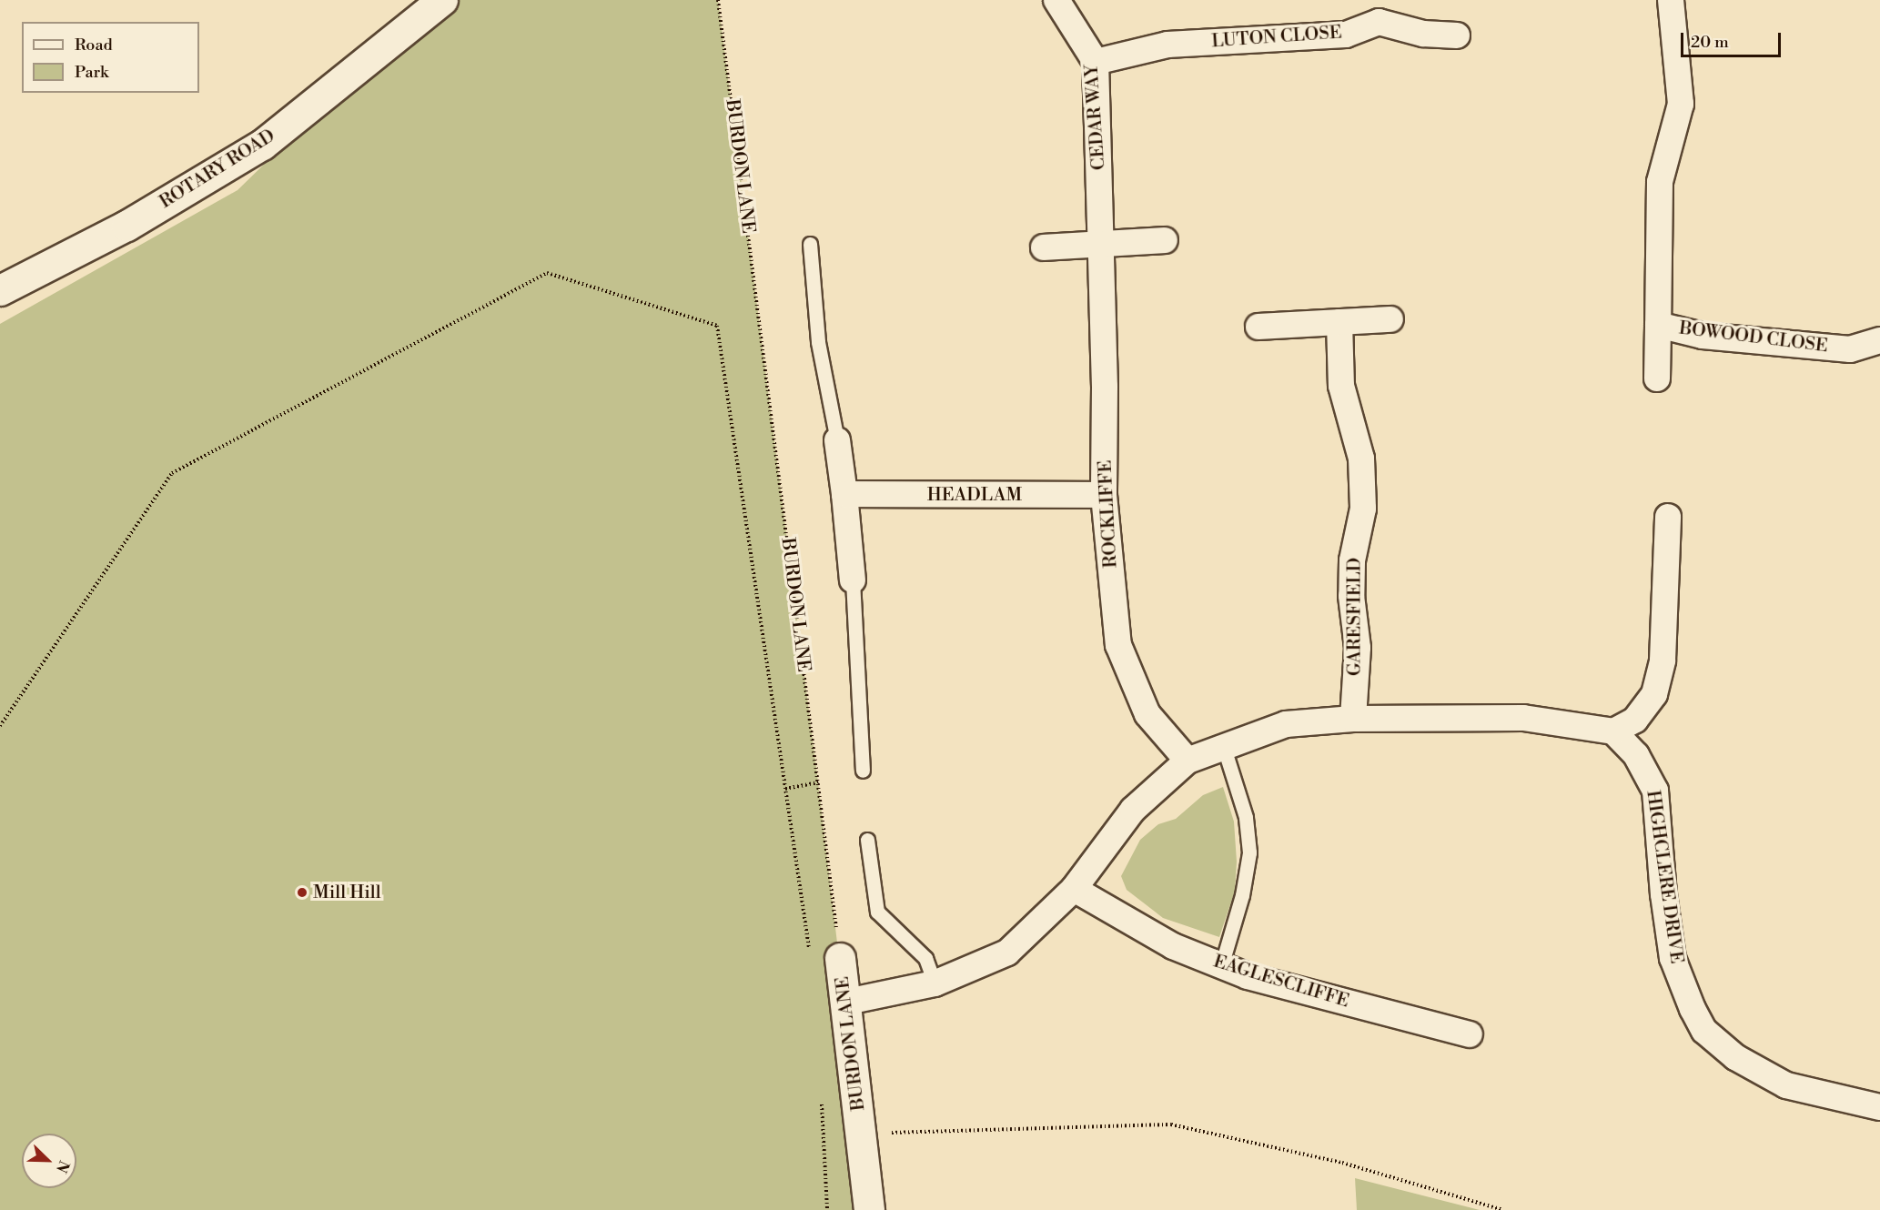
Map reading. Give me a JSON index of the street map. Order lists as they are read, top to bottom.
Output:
{
  "streets": {
    "main road": ["BURDON LANE", "ROTARY ROAD"],
    "street": [
      "LUTON CLOSE",
      "CEDAR WAY",
      "BOWOOD CLOSE",
      "HEADLAM",
      "ROCKLIFFE",
      "GARESFIELD",
      "HIGHCLERE DRIVE",
      "EAGLESCLIFFE"
    ]
  },
  "crossings": [
    ["LUTON CLOSE", "CEDAR WAY"],
    ["CEDAR WAY", "ROCKLIFFE"],
    ["HEADLAM", "ROCKLIFFE"]
  ],
  "places": ["Mill Hill"],
  "legend": ["Road", "Park"],
  "scale_bar": "20 m",
  "north": "bottom right"
}
